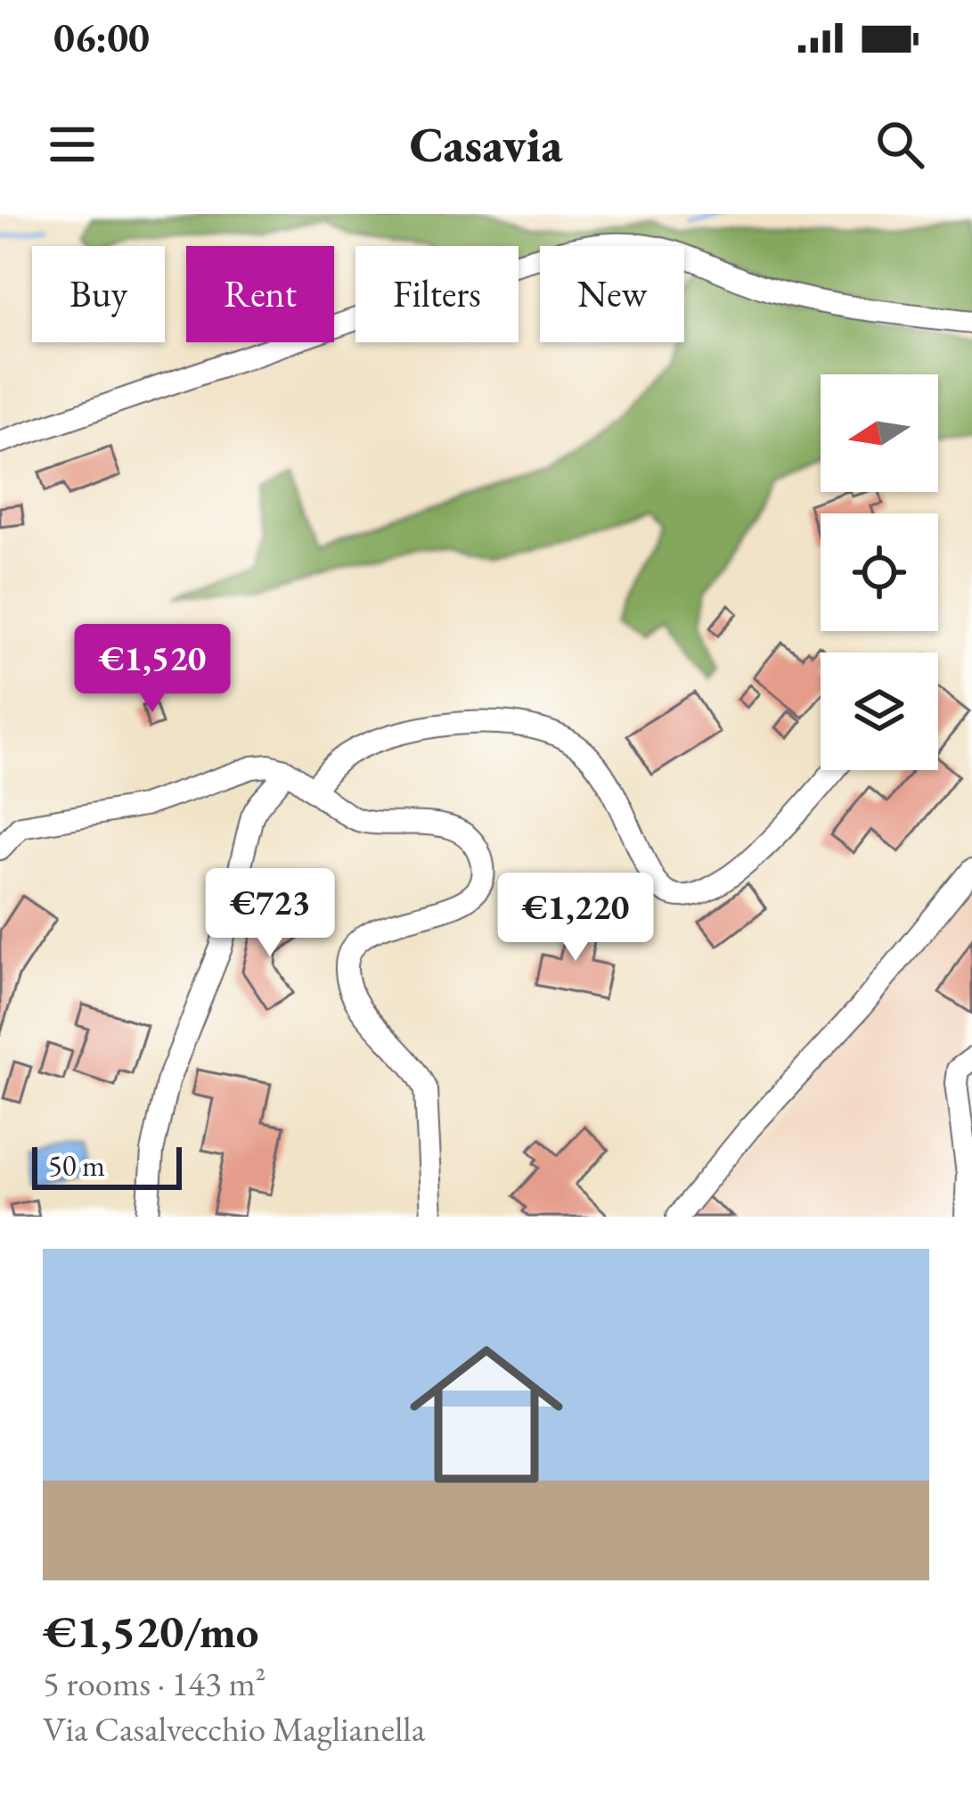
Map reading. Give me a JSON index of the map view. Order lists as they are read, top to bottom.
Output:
{
  "scale_bar": "50 m",
  "north": "left",
  "page": {
    "status": "06:00",
    "header": "Casavia",
    "chip": [
      "Buy",
      "Rent",
      "Filters",
      "New"
    ],
    "price": ["€1,520", "€723", "€1,220"],
    "scale": "50 m",
    "list": [
      {
        "name": "€1,520/mo",
        "note": "5 rooms · 143 m² · Via Casalvecchio Maglianella"
      }
    ]
  }
}
